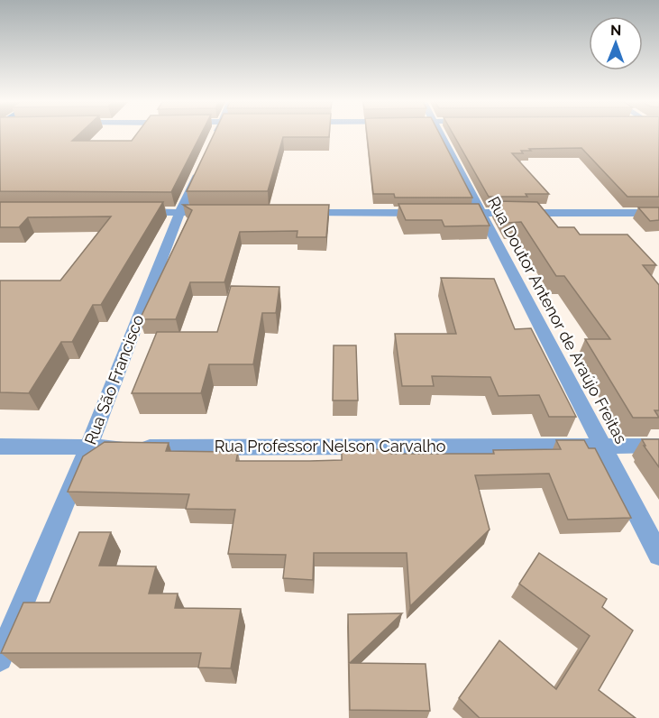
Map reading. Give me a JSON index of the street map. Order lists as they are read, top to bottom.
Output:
{
  "streets": {
    "street": ["Rua Doutor Antenor de Araújo Freitas", "Rua São Francisco", "Rua Professor Nelson Carvalho"]
  },
  "crossings": [
    ["Rua Doutor Antenor de Araújo Freitas", "Rua Professor Nelson Carvalho"],
    ["Rua São Francisco", "Rua Professor Nelson Carvalho"]
  ],
  "north": "top"
}
